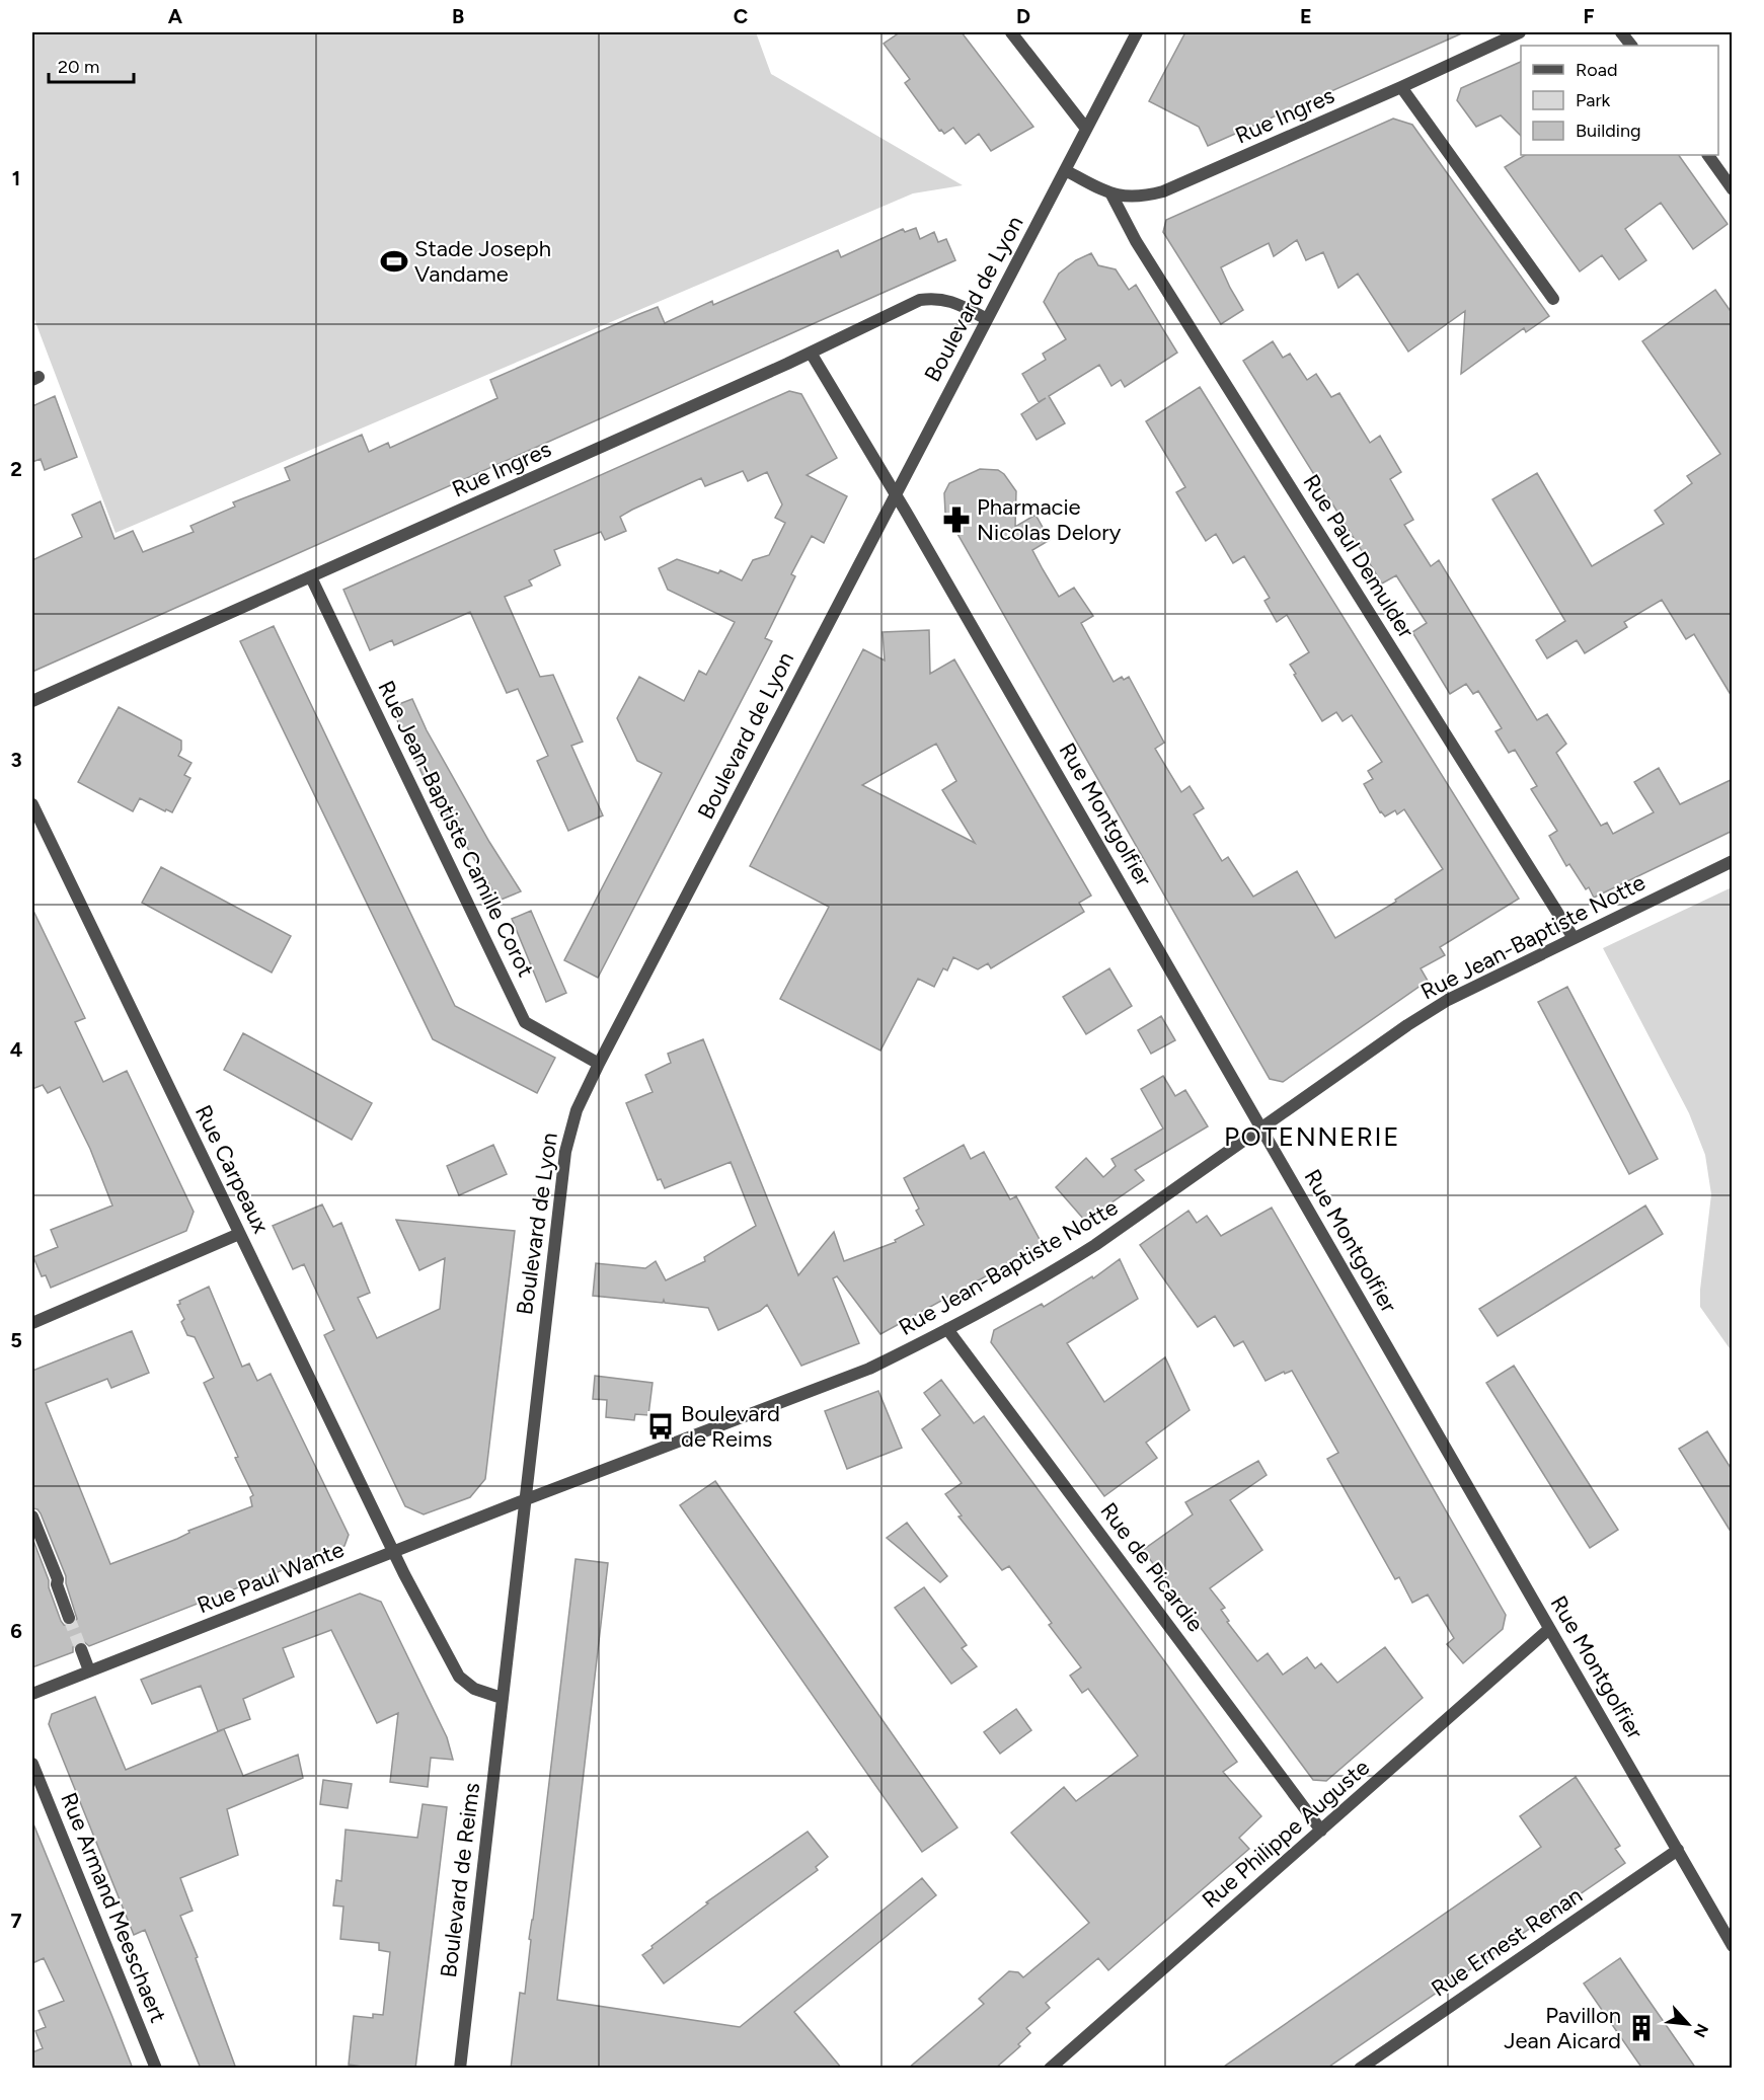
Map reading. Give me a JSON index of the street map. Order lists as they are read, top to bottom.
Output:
{
  "streets": {
    "street": [
      "Rue Ingres",
      "Boulevard de Lyon",
      "Rue Paul Demulder",
      "Rue Montgolfier",
      "Rue Jean-Baptiste Camille Corot",
      "Rue Jean-Baptiste Notte",
      "Rue Carpeaux",
      "Rue de Picardie",
      "Rue Paul Wante",
      "Rue Philippe Auguste",
      "Boulevard de Reims",
      "Rue Armand Meeschaert",
      "Rue Ernest Renan"
    ]
  },
  "crossings": [
    ["Rue Ingres", "Boulevard de Lyon"],
    ["Rue Ingres", "Rue Paul Demulder"],
    ["Rue Ingres", "Rue Montgolfier"],
    ["Rue Ingres", "Rue Jean-Baptiste Camille Corot"],
    ["Boulevard de Lyon", "Rue Montgolfier"],
    ["Boulevard de Lyon", "Rue Jean-Baptiste Camille Corot"],
    ["Boulevard de Lyon", "Rue Jean-Baptiste Notte"],
    ["Boulevard de Lyon", "Rue Paul Wante"],
    ["Boulevard de Lyon", "Boulevard de Reims"],
    ["Rue Paul Demulder", "Rue Jean-Baptiste Notte"],
    ["Rue Montgolfier", "Rue Jean-Baptiste Notte"],
    ["Rue Montgolfier", "Rue Philippe Auguste"],
    ["Rue Montgolfier", "Rue Ernest Renan"],
    ["Rue Jean-Baptiste Notte", "Rue de Picardie"],
    ["Rue Jean-Baptiste Notte", "Rue Paul Wante"],
    ["Rue Jean-Baptiste Notte", "Boulevard de Reims"],
    ["Rue Carpeaux", "Rue Paul Wante"],
    ["Rue de Picardie", "Rue Philippe Auguste"],
    ["Rue Paul Wante", "Boulevard de Reims"]
  ],
  "districts": ["POTENNERIE"],
  "places": {
    "sports": ["Stade Joseph Vandame"],
    "pharmacy": ["Pharmacie Nicolas Delory"],
    "bus stop": ["Boulevard de Reims"],
    "building": ["Pavillon Jean Aicard"]
  },
  "legend": ["Road", "Park", "Building"],
  "scale_bar": "20 m",
  "north": "bottom right",
  "grid": {
    "columns": [
      "A",
      "B",
      "C",
      "D",
      "E",
      "F"
    ],
    "rows": [
      "1",
      "2",
      "3",
      "4",
      "5",
      "6",
      "7"
    ]
  }
}
